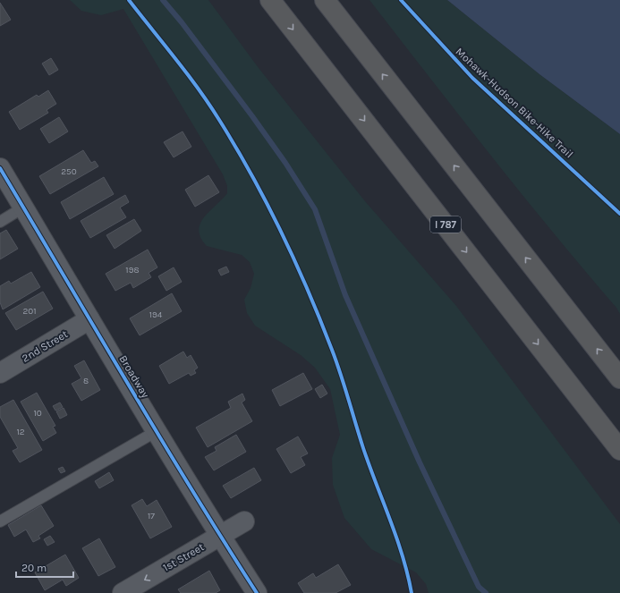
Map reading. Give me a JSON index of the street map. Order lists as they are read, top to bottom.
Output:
{
  "streets": {
    "highway": ["I 787"],
    "street": ["2nd Street", "Broadway", "1st Street"],
    "cycle path": ["Mohawk-Hudson Bike-Hike Trail"]
  },
  "crossings": [
    ["2nd Street", "Broadway"],
    ["Broadway", "1st Street"]
  ],
  "one_way": ["1st Street"],
  "house_numbers": [
    "250",
    "198",
    "201",
    "194",
    "8",
    "10",
    "12",
    "17"
  ],
  "scale_bar": "20 m"
}
